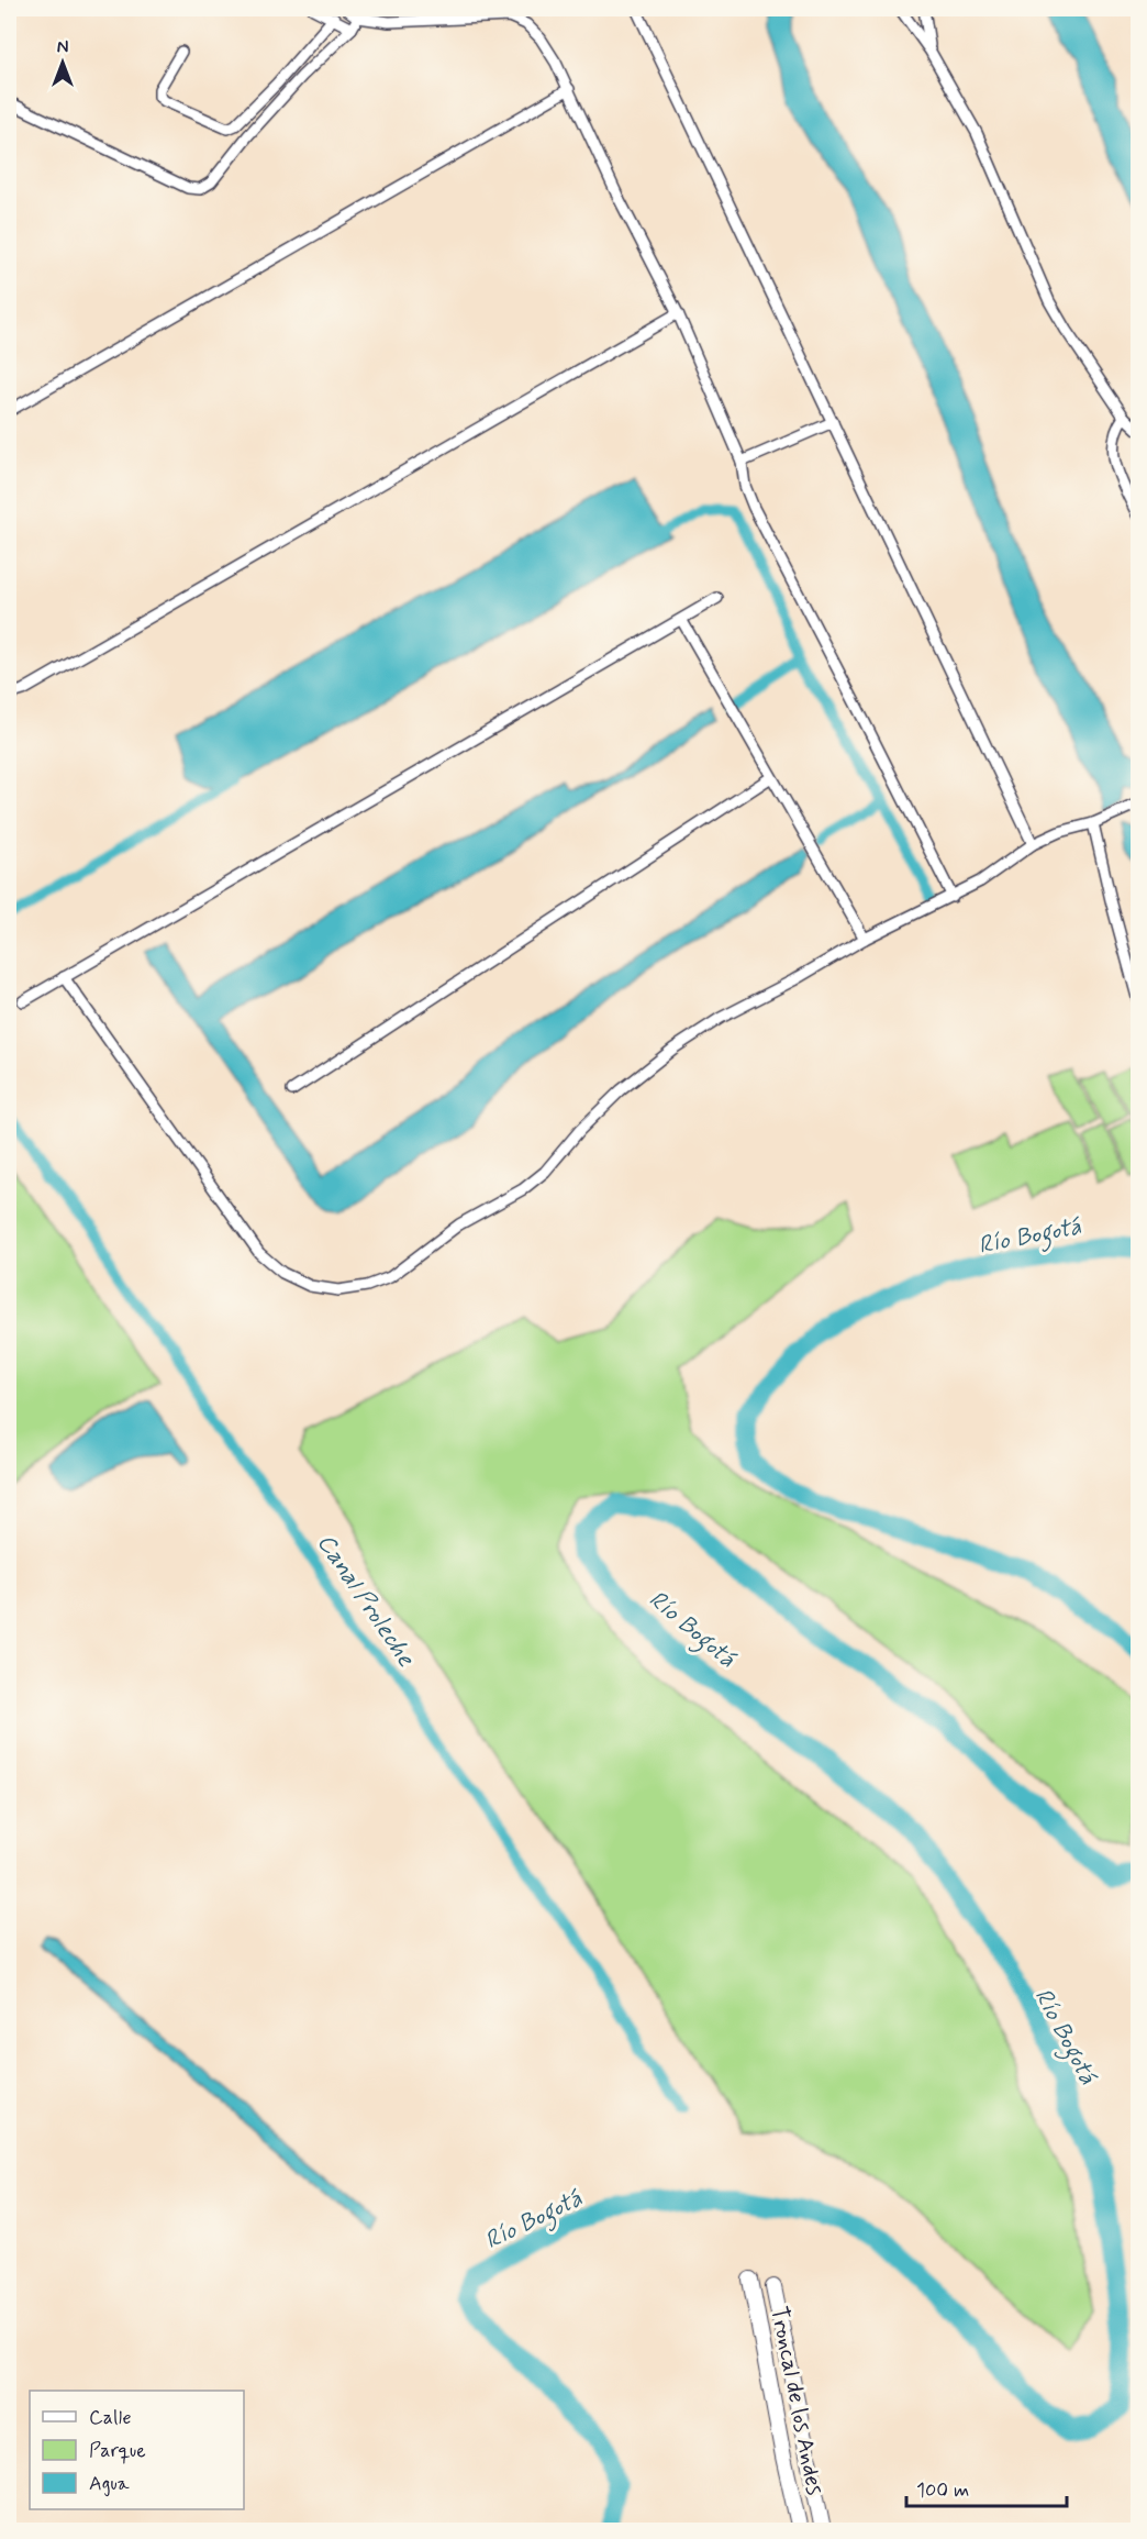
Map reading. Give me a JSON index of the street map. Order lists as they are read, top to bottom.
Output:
{
  "streets": {
    "main road": ["Troncal de los Andes"]
  },
  "water": ["Río Bogotá", "Canal Proleche"],
  "legend": ["Calle", "Parque", "Agua"],
  "scale_bar": "100 m",
  "north": "top"
}
